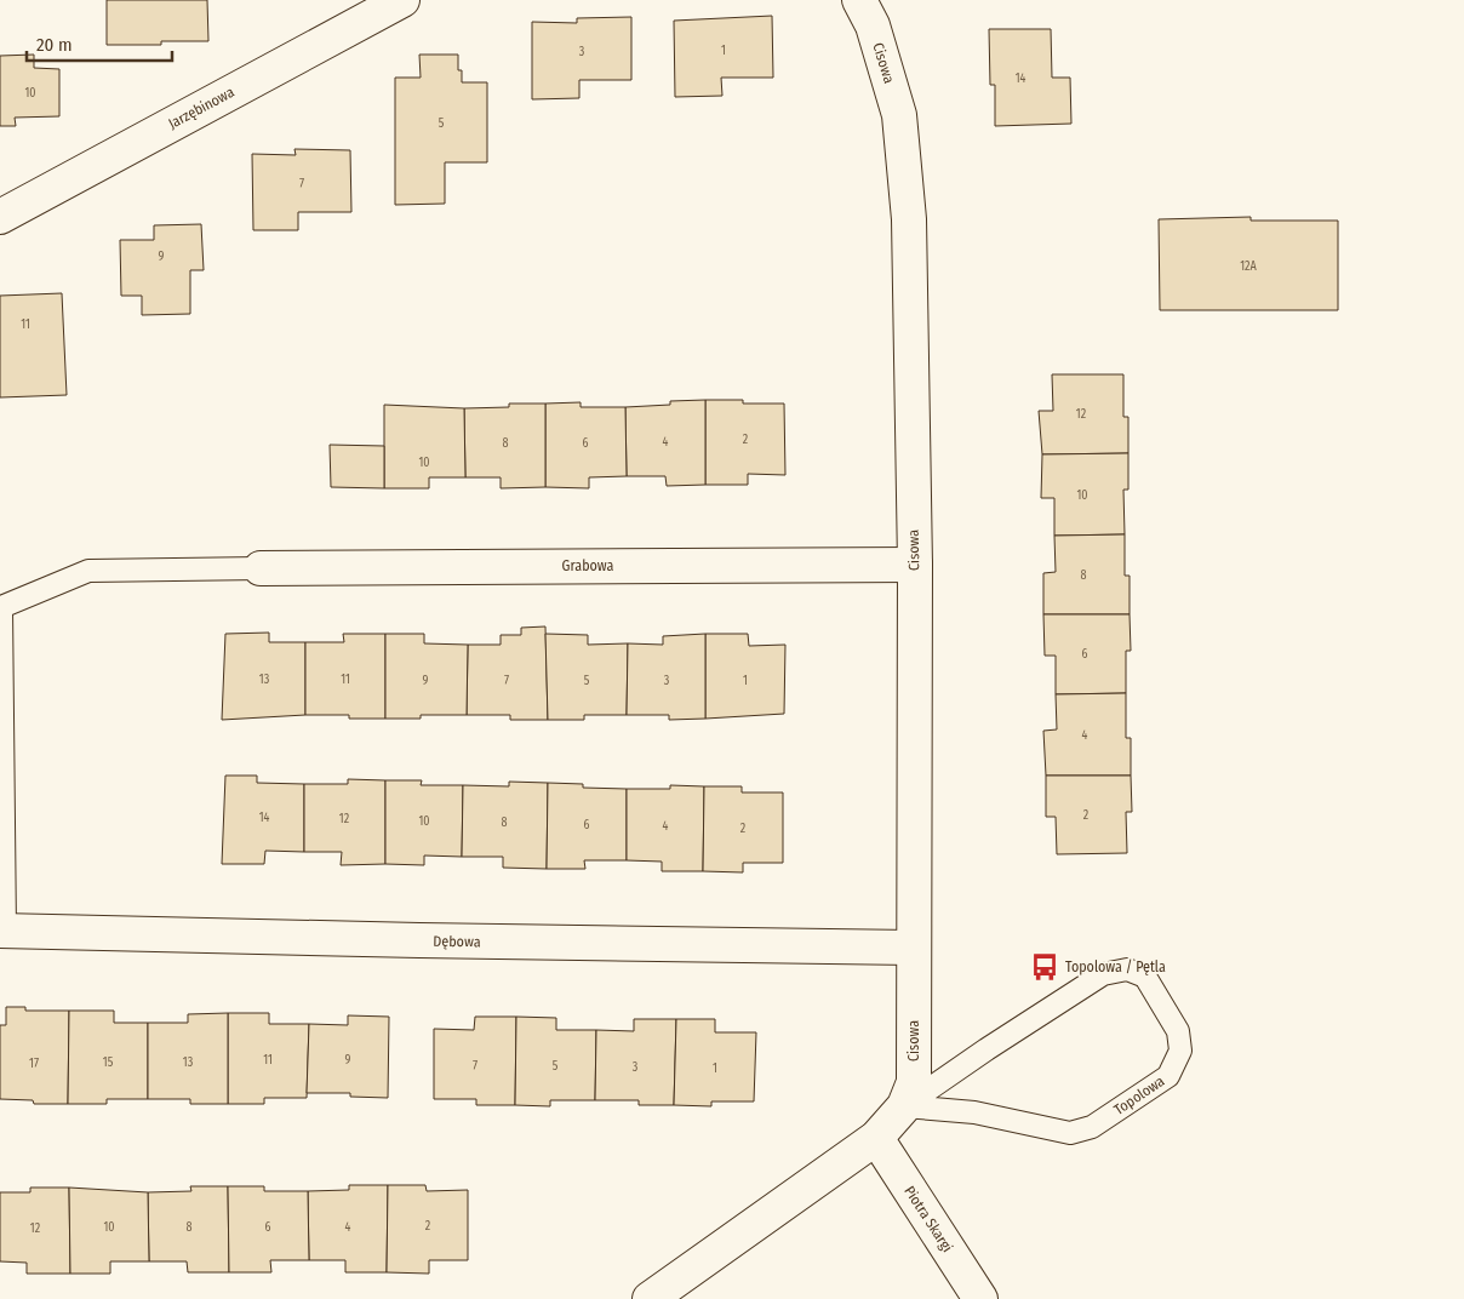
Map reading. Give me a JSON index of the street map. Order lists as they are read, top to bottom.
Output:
{
  "streets": {
    "street": [
      "Cisowa",
      "Jarzębinowa",
      "Grabowa",
      "Dębowa",
      "Topolowa",
      "Piotra Skargi"
    ]
  },
  "crossings": [
    ["Cisowa", "Grabowa"],
    ["Cisowa", "Dębowa"],
    ["Cisowa", "Topolowa"],
    ["Topolowa", "Piotra Skargi"]
  ],
  "places": {
    "bus stop": ["Topolowa / Pętla"]
  },
  "house_numbers": [
    "1",
    "3",
    "14",
    "10",
    "5",
    "7",
    "9",
    "12A",
    "11",
    "12",
    "2",
    "4",
    "8",
    "6",
    "10",
    "10",
    "8",
    "6",
    "13",
    "11",
    "9",
    "7",
    "5",
    "3",
    "1",
    "4",
    "2",
    "14",
    "12",
    "10",
    "8",
    "6",
    "4",
    "2",
    "11",
    "9",
    "15",
    "13",
    "17",
    "7",
    "5",
    "3",
    "1",
    "2",
    "10",
    "8",
    "6",
    "4",
    "12"
  ],
  "scale_bar": "20 m"
}
